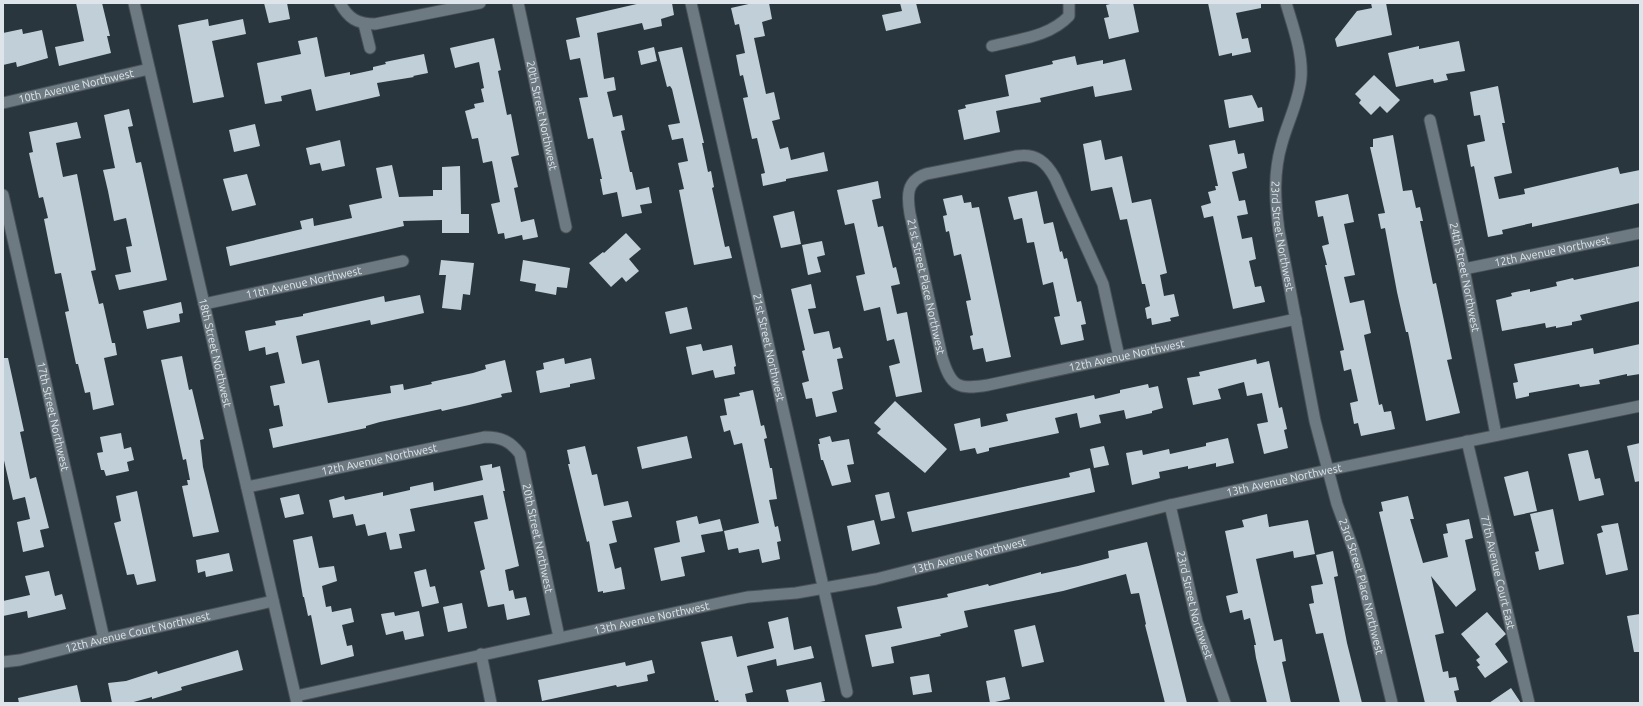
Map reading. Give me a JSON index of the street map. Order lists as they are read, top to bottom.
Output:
{
  "streets": {
    "street": [
      "10th Avenue Northwest",
      "20th Street Northwest",
      "23rd Street Northwest",
      "12th Avenue Northwest",
      "24th Street Northwest",
      "11th Avenue Northwest",
      "21st Street Place Northwest",
      "21st Street Northwest",
      "18th Street Northwest",
      "17th Street Northwest",
      "13th Avenue Northwest",
      "77th Avenue Court East",
      "23rd Street Place Northwest",
      "12th Avenue Court Northwest"
    ]
  },
  "crossings": [
    ["10th Avenue Northwest", "18th Street Northwest"],
    ["20th Street Northwest", "12th Avenue Northwest"],
    ["20th Street Northwest", "13th Avenue Northwest"],
    ["23rd Street Northwest", "12th Avenue Northwest"],
    ["23rd Street Northwest", "13th Avenue Northwest"],
    ["23rd Street Northwest", "23rd Street Place Northwest"],
    ["12th Avenue Northwest", "24th Street Northwest"],
    ["12th Avenue Northwest", "21st Street Place Northwest"],
    ["12th Avenue Northwest", "18th Street Northwest"],
    ["24th Street Northwest", "13th Avenue Northwest"],
    ["11th Avenue Northwest", "18th Street Northwest"],
    ["21st Street Northwest", "13th Avenue Northwest"],
    ["18th Street Northwest", "13th Avenue Northwest"],
    ["18th Street Northwest", "12th Avenue Court Northwest"],
    ["17th Street Northwest", "12th Avenue Court Northwest"],
    ["13th Avenue Northwest", "77th Avenue Court East"],
    ["13th Avenue Northwest", "23rd Street Place Northwest"]
  ]
}
